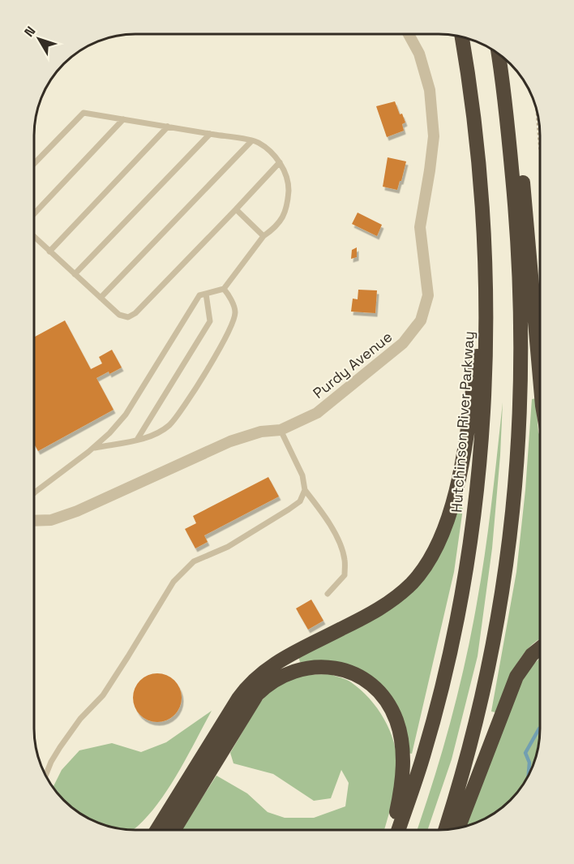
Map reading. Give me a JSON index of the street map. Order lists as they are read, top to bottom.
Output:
{
  "streets": {
    "highway": ["Hutchinson River Parkway"],
    "street": ["Purdy Avenue"]
  },
  "north": "top left"
}
